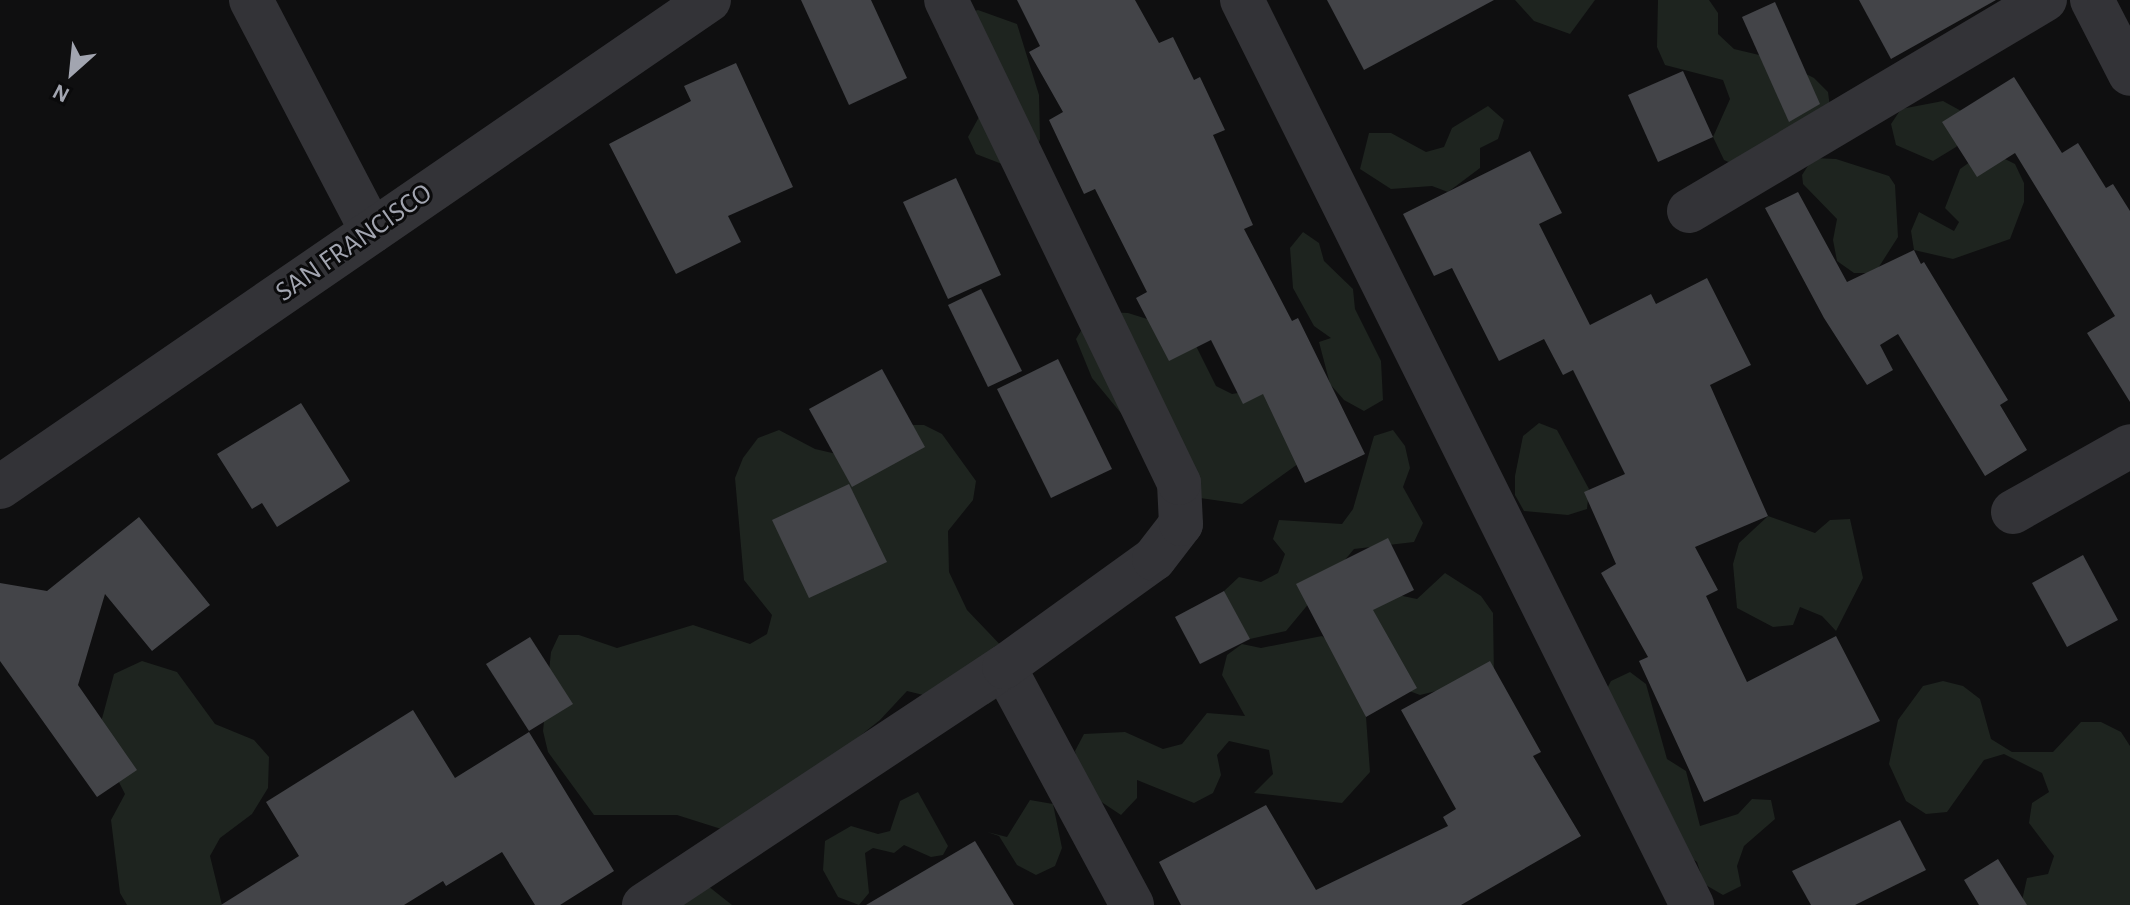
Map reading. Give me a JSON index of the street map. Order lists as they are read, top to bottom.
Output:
{
  "streets": {
    "street": ["SAN FRANCISCO"]
  },
  "north": "bottom left"
}
